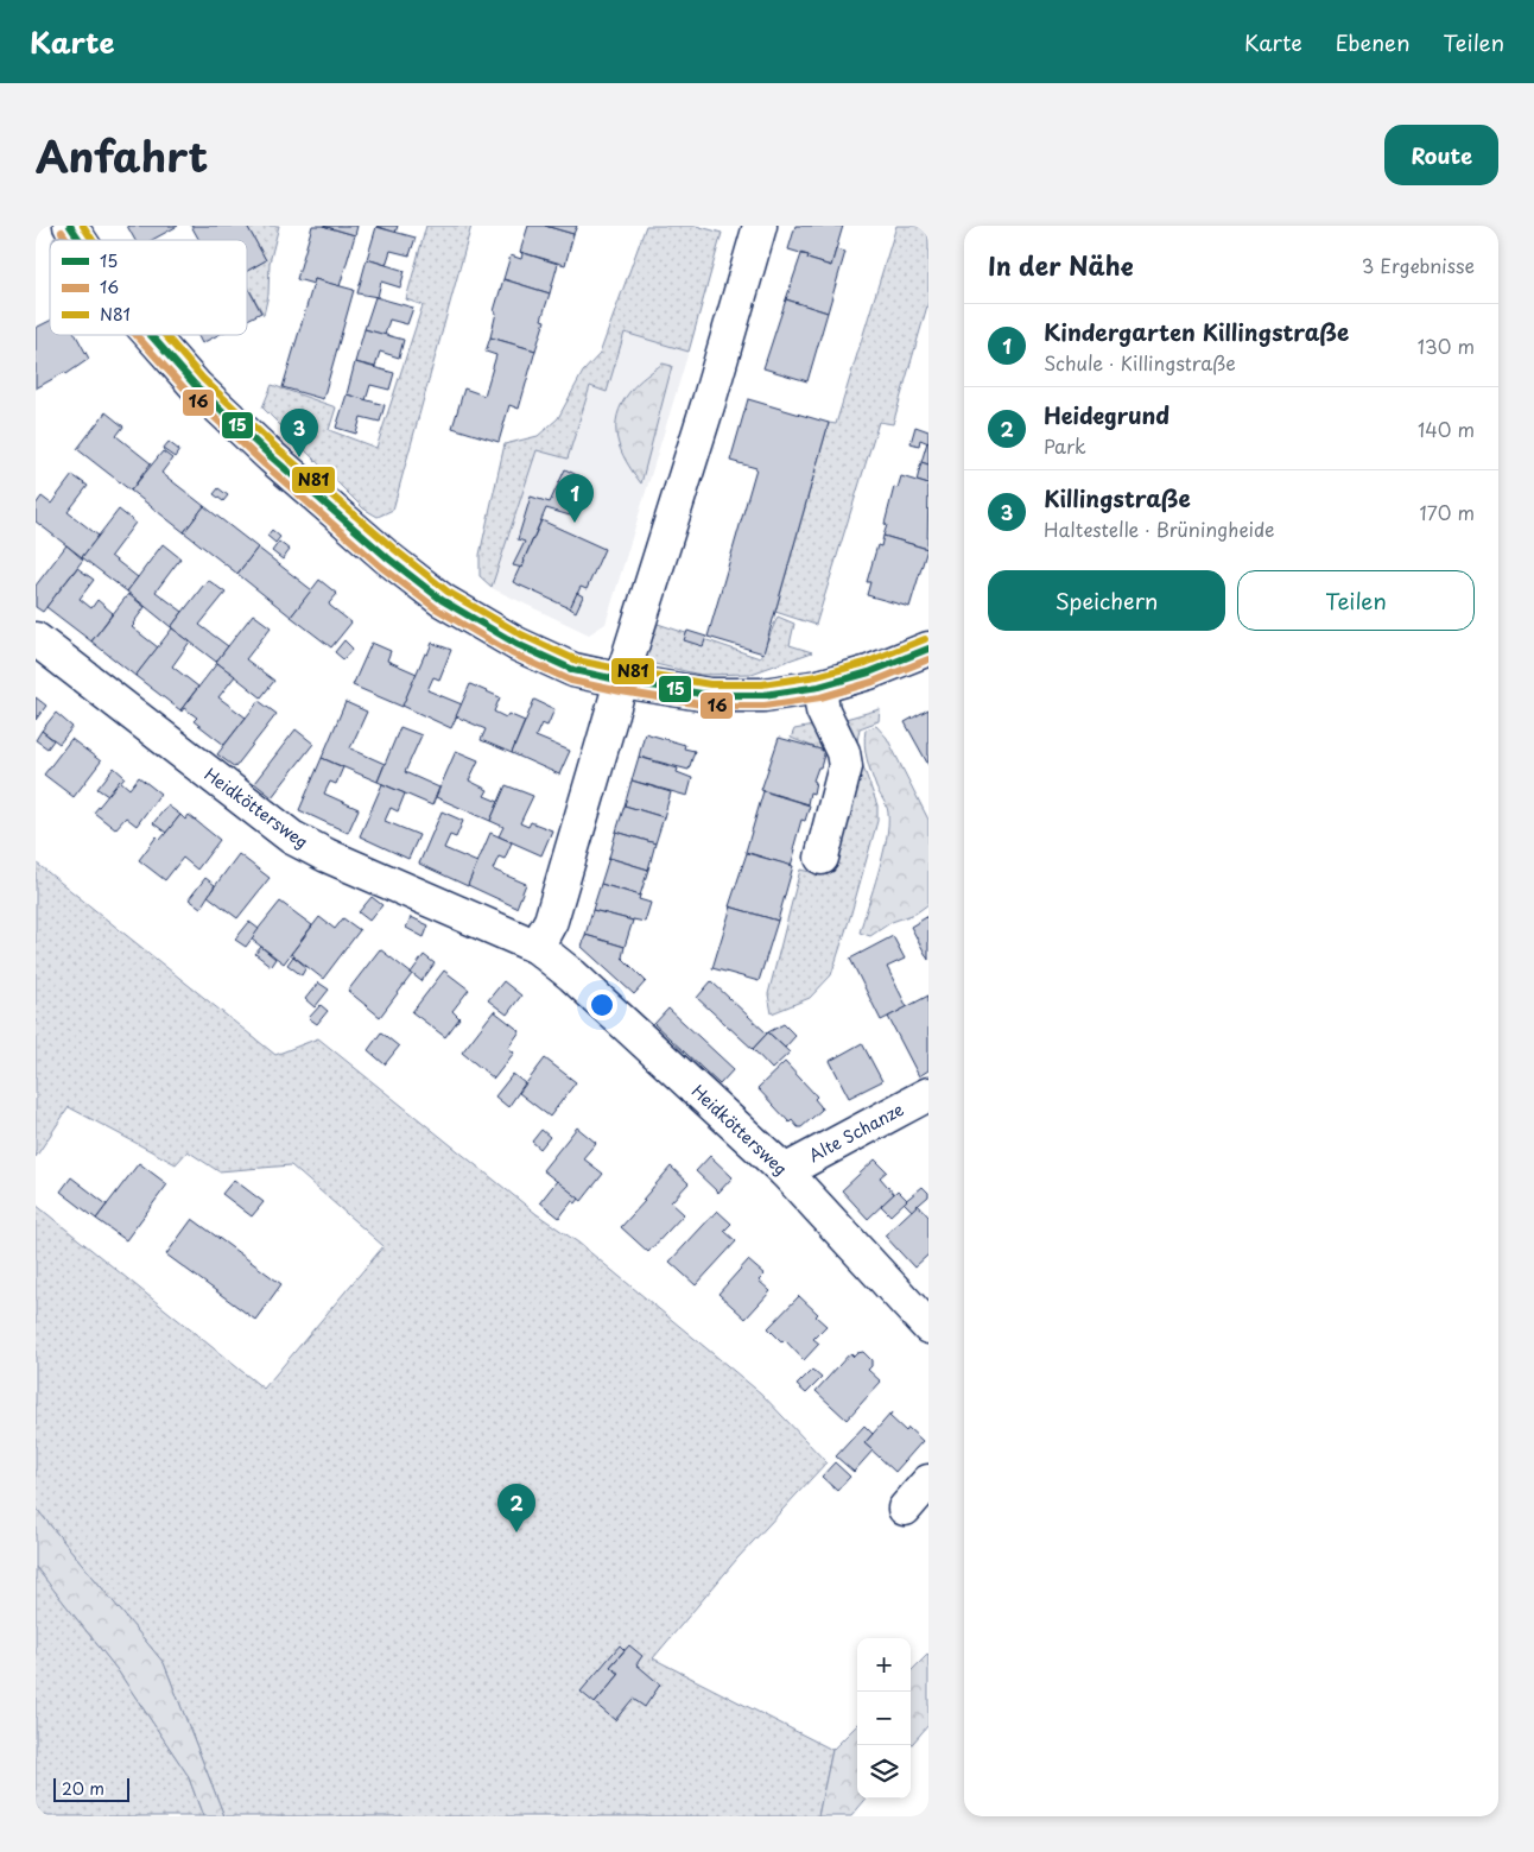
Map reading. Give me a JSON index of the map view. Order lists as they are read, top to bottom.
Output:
{
  "streets": {
    "street": ["Heidköttersweg", "Alte Schanze"]
  },
  "crossings": [
    ["Heidköttersweg", "Alte Schanze"]
  ],
  "lines": ["transit line 15", "transit line N81", "transit line 16"],
  "legend": ["15", "16", "N81"],
  "scale_bar": "20 m",
  "page": {
    "header": "Karte",
    "nav": ["Karte", "Ebenen", "Teilen"],
    "title": "Anfahrt",
    "buttons": [
      "Route",
      ["Speichern", "Teilen"]
    ],
    "heading": ["In der Nähe", "3 Ergebnisse"],
    "list": [
      {
        "mark": "1",
        "name": "Kindergarten Killingstraße",
        "note": "Schule · Killingstraße",
        "value": "130 m"
      },
      {
        "mark": "2",
        "name": "Heidegrund",
        "note": "Park",
        "value": "140 m"
      },
      {
        "mark": "3",
        "name": "Killingstraße",
        "note": "Haltestelle · Brüningheide",
        "value": "170 m"
      }
    ],
    "pins": ["3", "1", "2"],
    "map_buttons": ["+", "−"],
    "scale": "20 m"
  }
}
